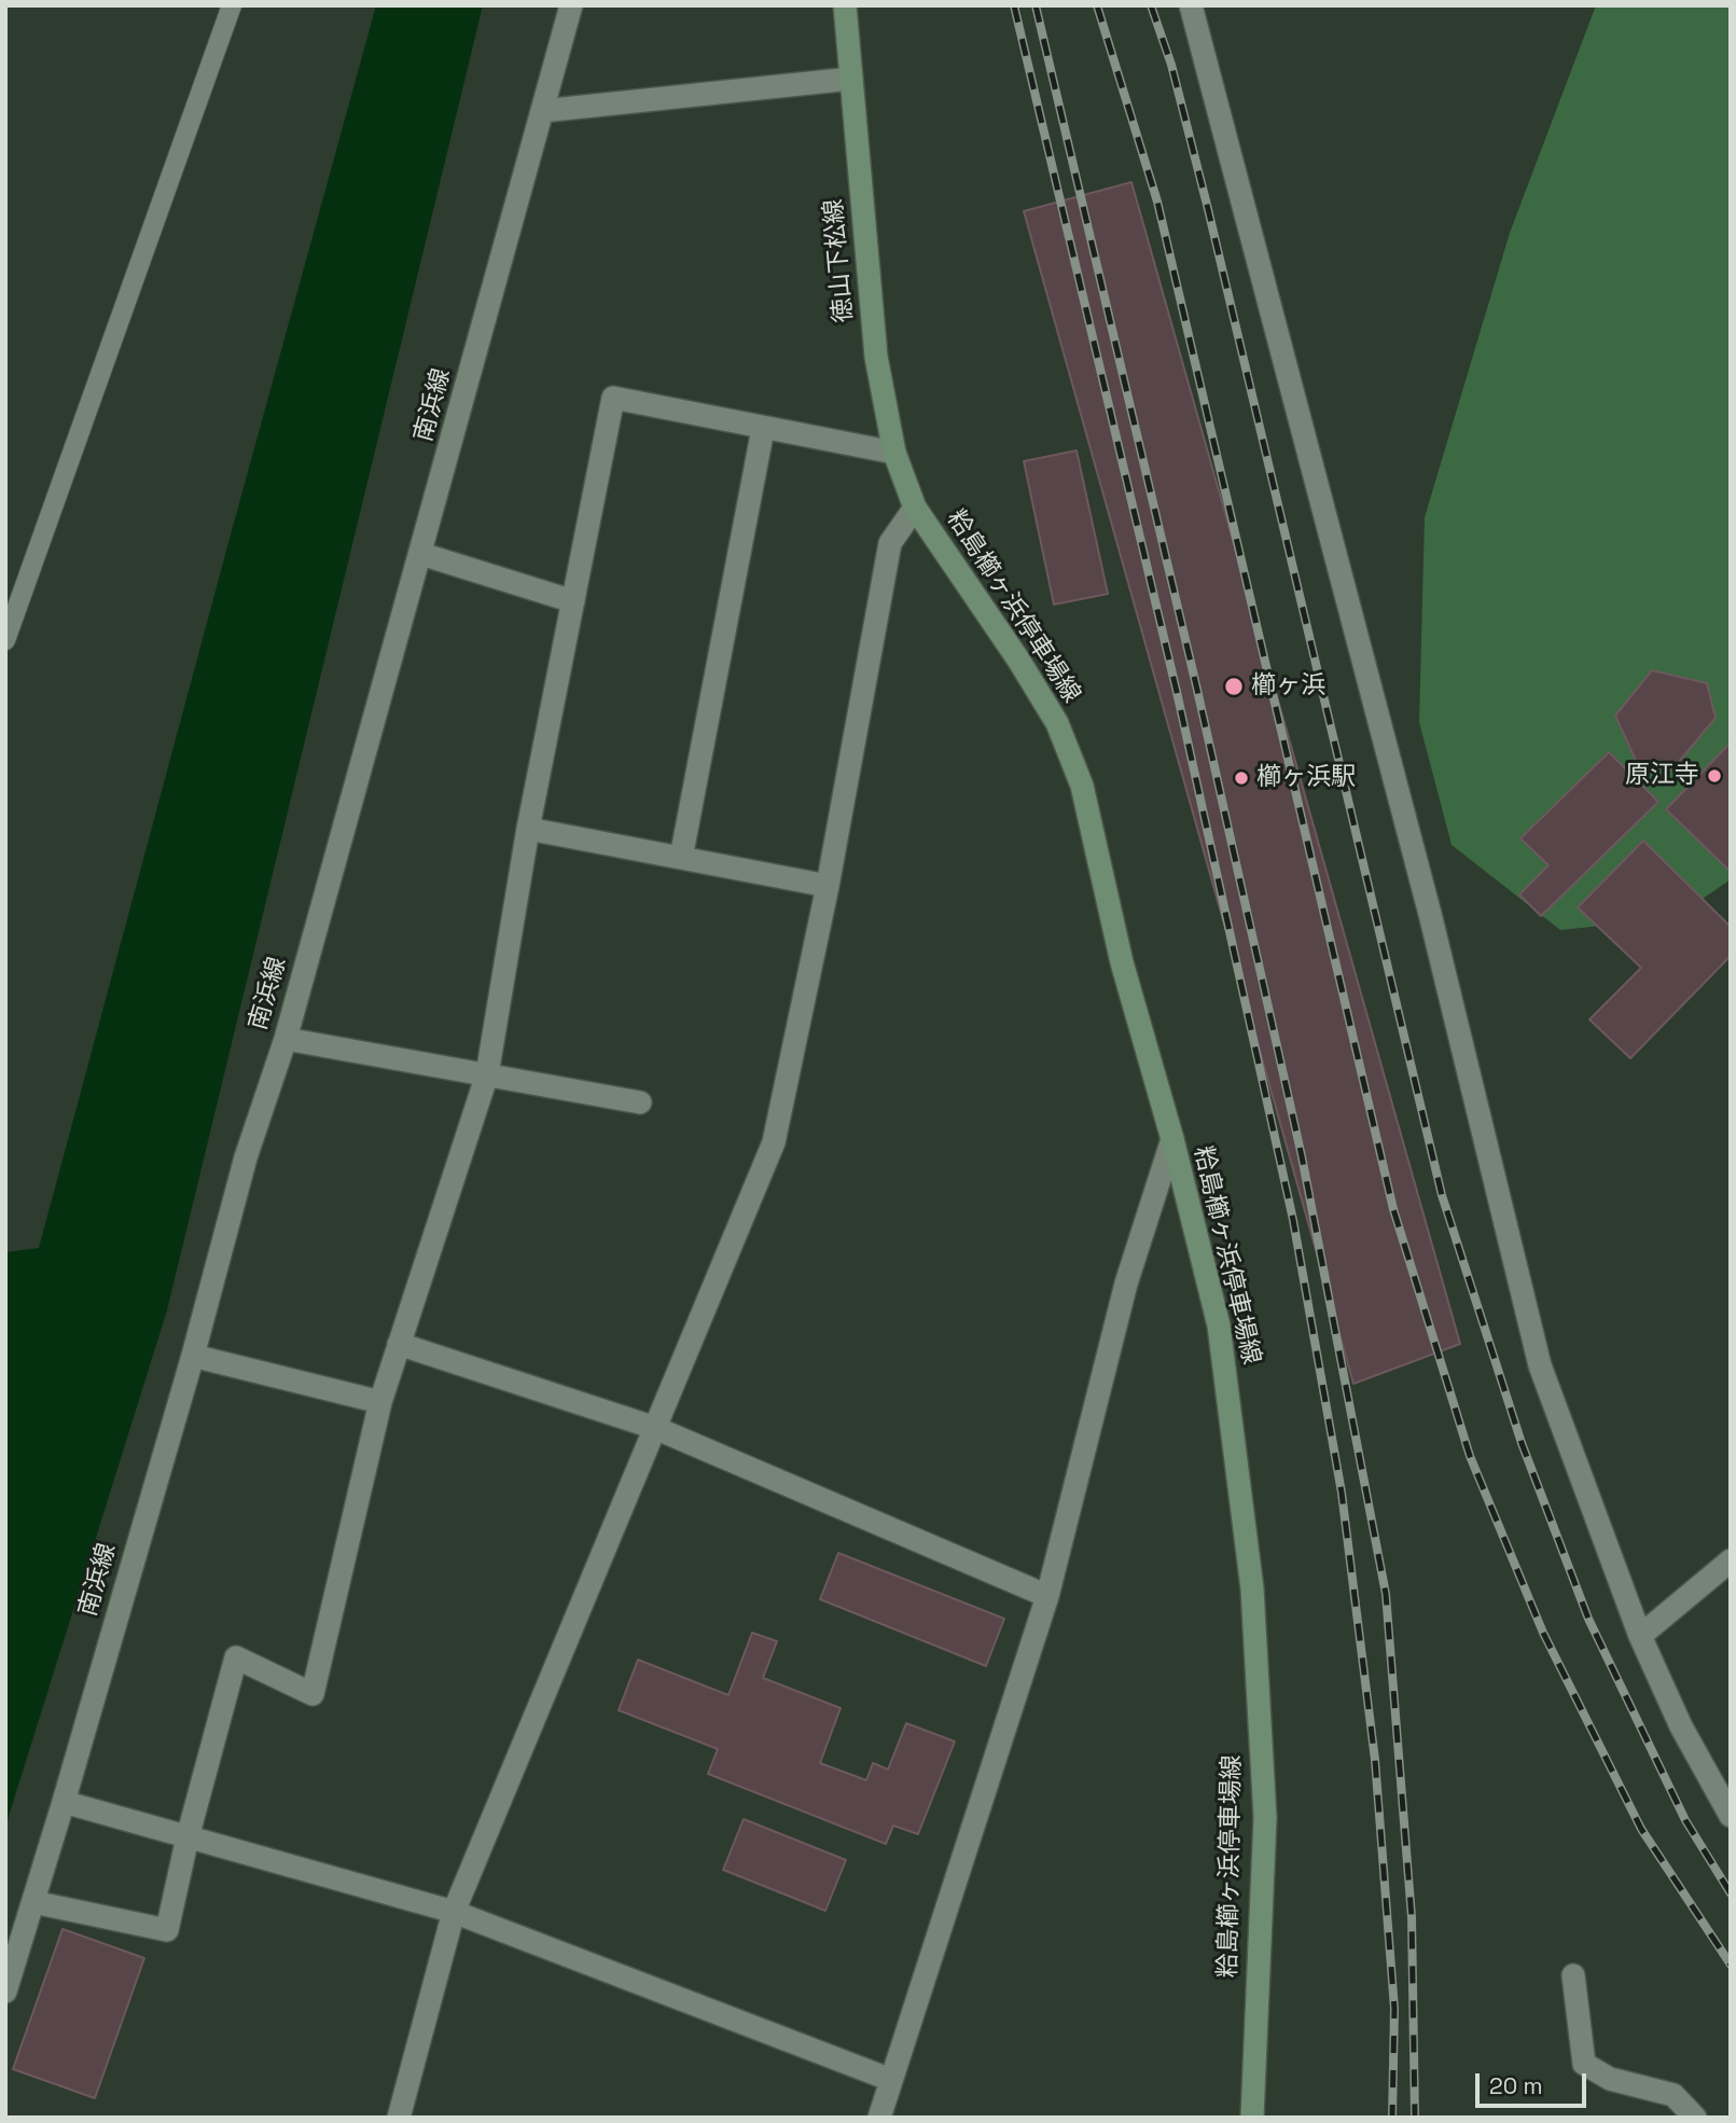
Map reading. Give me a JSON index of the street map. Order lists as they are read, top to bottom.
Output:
{
  "streets": {
    "main road": ["徳山下松線", "粭島櫛ヶ浜停車場線"],
    "street": ["南浜線"]
  },
  "crossings": [
    ["徳山下松線", "粭島櫛ヶ浜停車場線"]
  ],
  "places": ["櫛ヶ浜", "原江寺", "櫛ヶ浜駅"],
  "scale_bar": "20 m"
}
